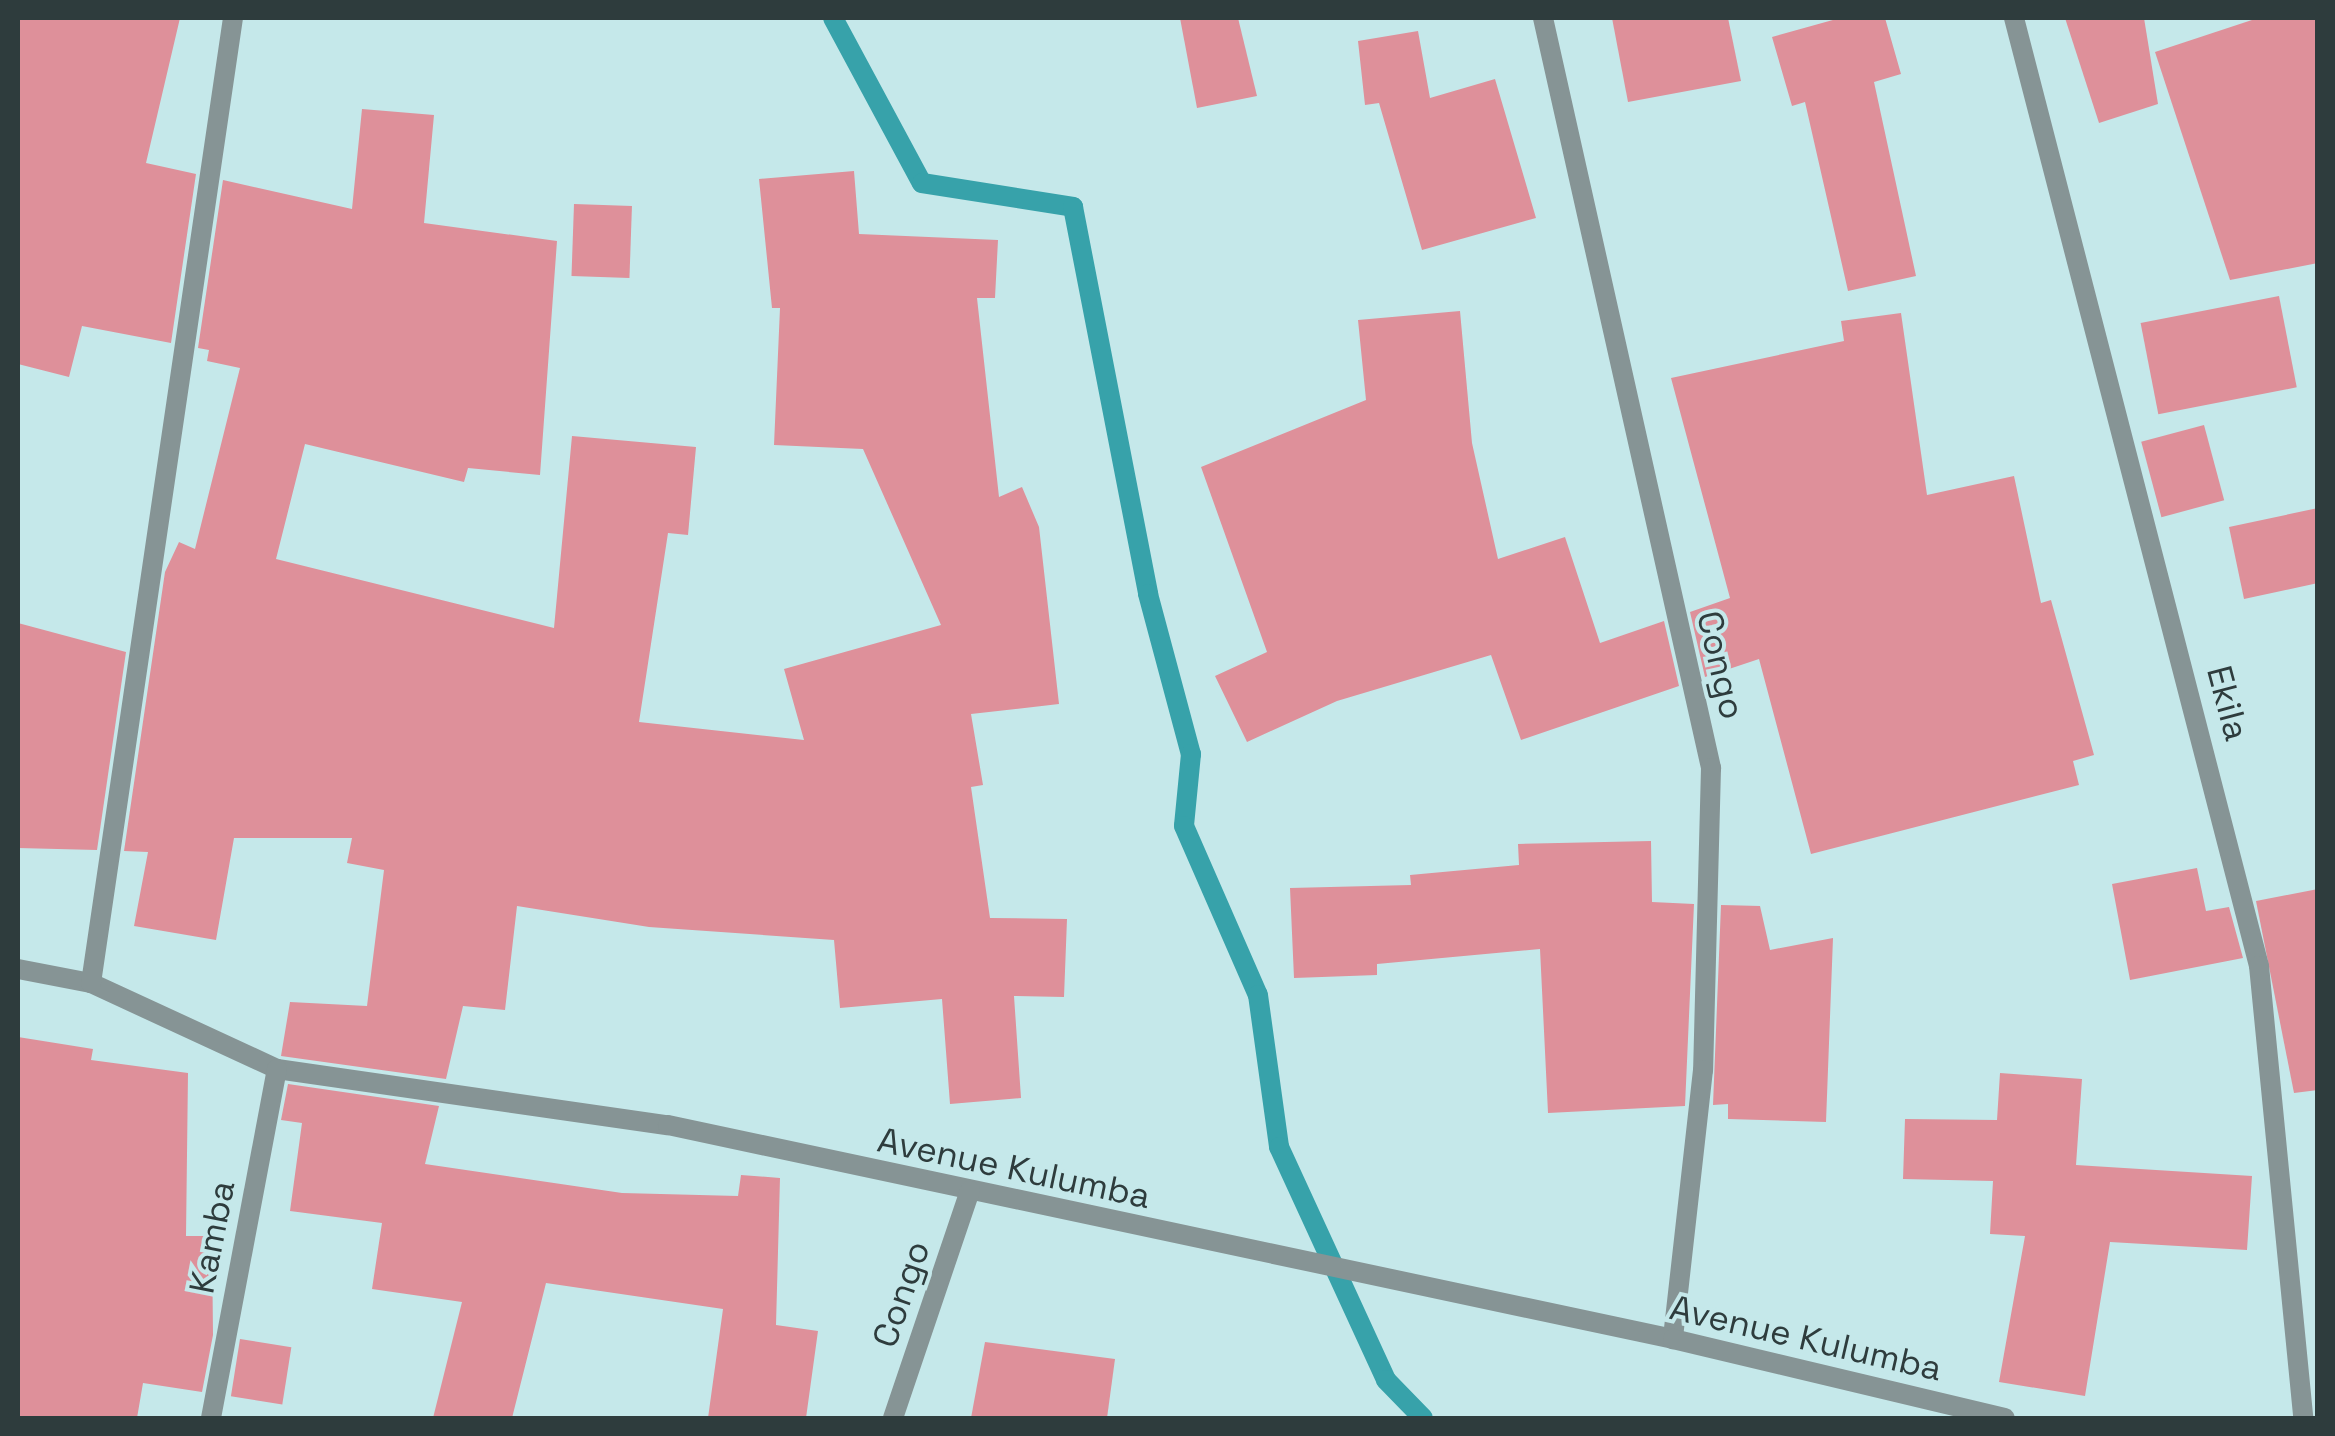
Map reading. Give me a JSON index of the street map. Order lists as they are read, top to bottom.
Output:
{
  "streets": {
    "street": [
      "Congo",
      "Ekila",
      "Avenue Kulumba",
      "Kamba"
    ]
  },
  "crossings": [
    ["Congo", "Avenue Kulumba"],
    ["Avenue Kulumba", "Kamba"]
  ]
}
